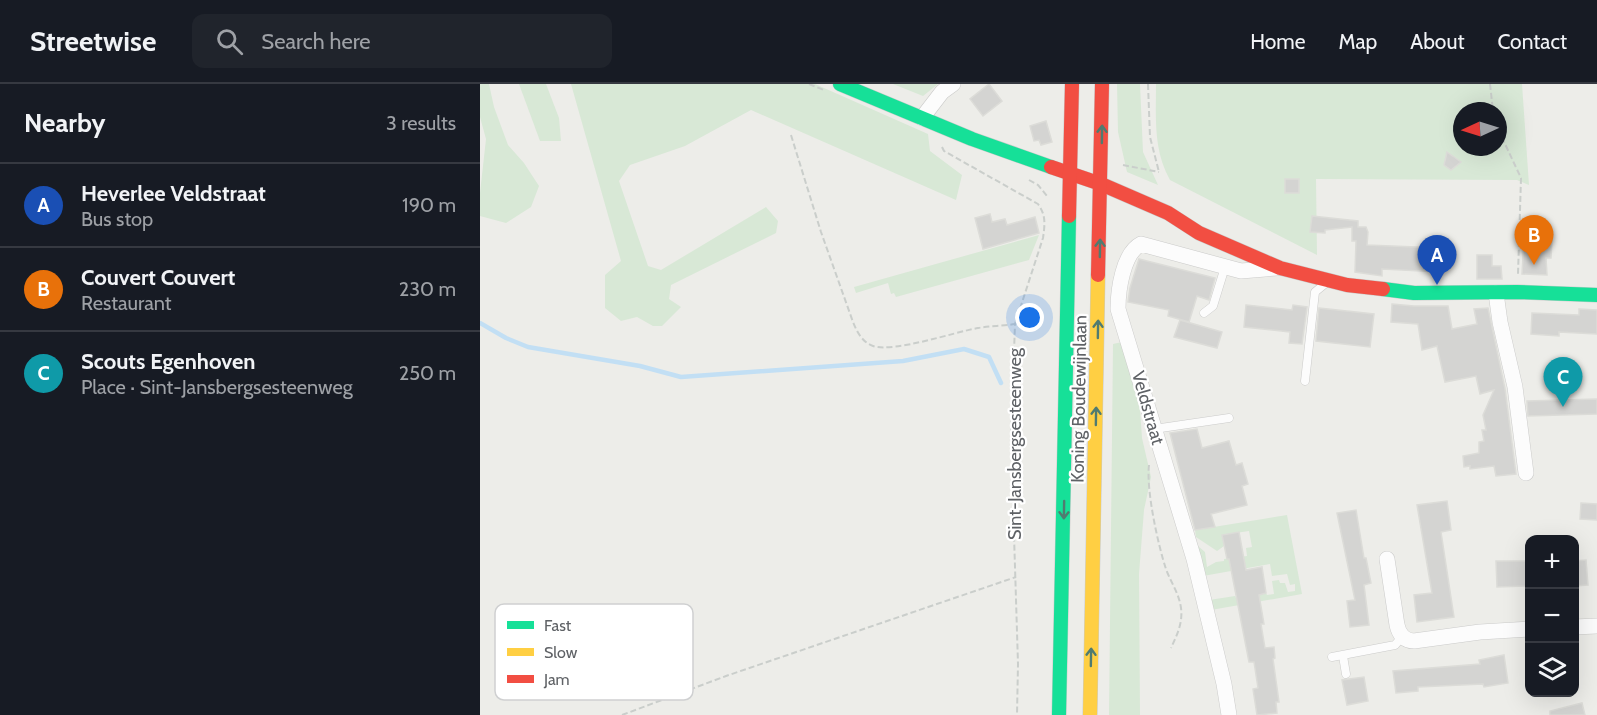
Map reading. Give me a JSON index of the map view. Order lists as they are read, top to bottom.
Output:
{
  "streets": {
    "main road": ["Koning Boudewijnlaan"],
    "street": ["Veldstraat"],
    "path": ["Sint-Jansbergsesteenweg"]
  },
  "legend": ["Fast", "Slow", "Jam"],
  "north": "left",
  "page": {
    "header": "Streetwise",
    "search": "Search here",
    "nav": [
      "Home",
      "Map",
      "About",
      "Contact"
    ],
    "heading": ["Nearby", "3 results"],
    "list": [
      {
        "mark": "A",
        "name": "Heverlee Veldstraat",
        "note": "Bus stop",
        "value": "190 m"
      },
      {
        "mark": "B",
        "name": "Couvert Couvert",
        "note": "Restaurant",
        "value": "230 m"
      },
      {
        "mark": "C",
        "name": "Scouts Egenhoven",
        "note": "Place · Sint-Jansbergsesteenweg",
        "value": "250 m"
      }
    ],
    "pins": ["B", "A", "C"],
    "map_buttons": ["+", "−"]
  }
}
